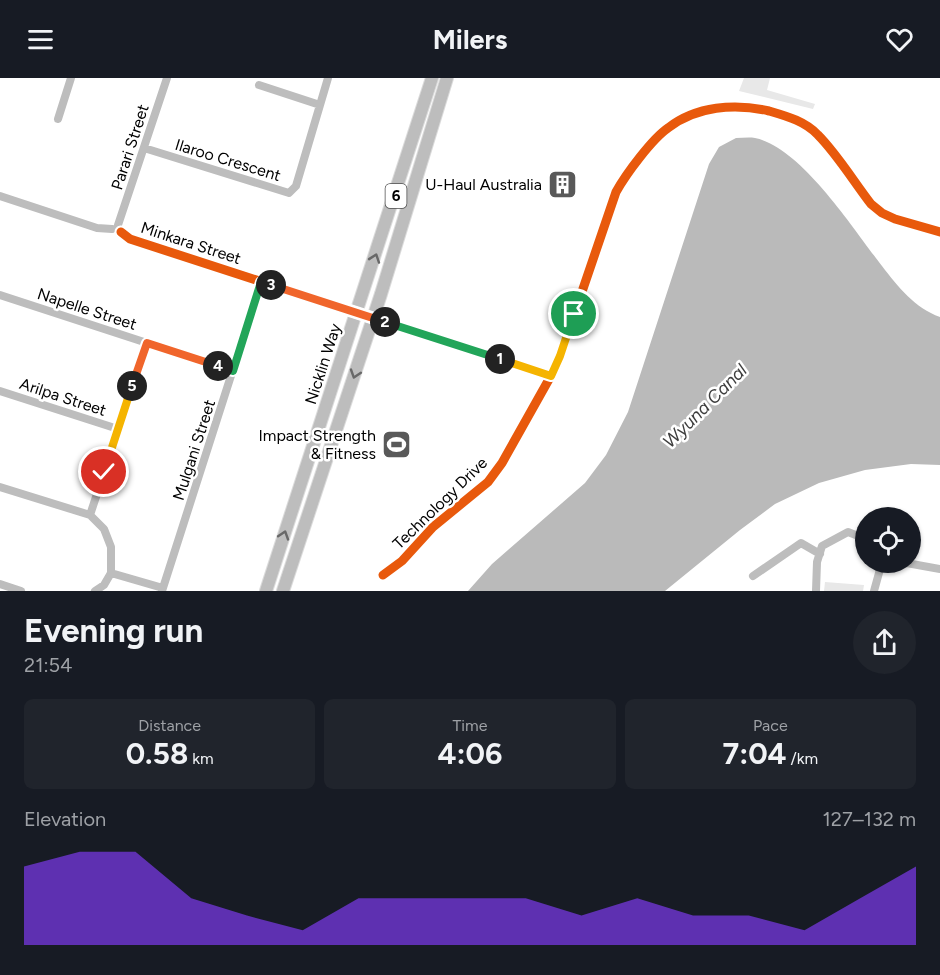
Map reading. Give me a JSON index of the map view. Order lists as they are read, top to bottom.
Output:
{
  "streets": {
    "highway": ["6", "Nicklin Way"],
    "street": [
      "Parari Street",
      "Ilaroo Crescent",
      "Minkara Street",
      "Napelle Street",
      "Arilpa Street",
      "Mulgani Street",
      "Technology Drive"
    ]
  },
  "crossings": [
    ["Parari Street", "Ilaroo Crescent"],
    ["Parari Street", "Minkara Street"],
    ["Minkara Street", "Nicklin Way"],
    ["Minkara Street", "Mulgani Street"],
    ["Minkara Street", "Technology Drive"],
    ["Napelle Street", "Mulgani Street"]
  ],
  "water": ["Wyuna Canal"],
  "places": {
    "building": ["U-Haul Australia"],
    "sports": ["Impact Strength & Fitness"]
  },
  "page": {
    "header": "Milers",
    "pins": [
      "3",
      "2",
      "1",
      "4",
      "5"
    ],
    "heading": ["Evening run", "21:54"],
    "stats": [
      ["Distance", "0.58 km"],
      ["Time", "4:06"],
      ["Pace", "7:04 /km"]
    ],
    "chart": ["Elevation", "127–132 m"]
  }
}
